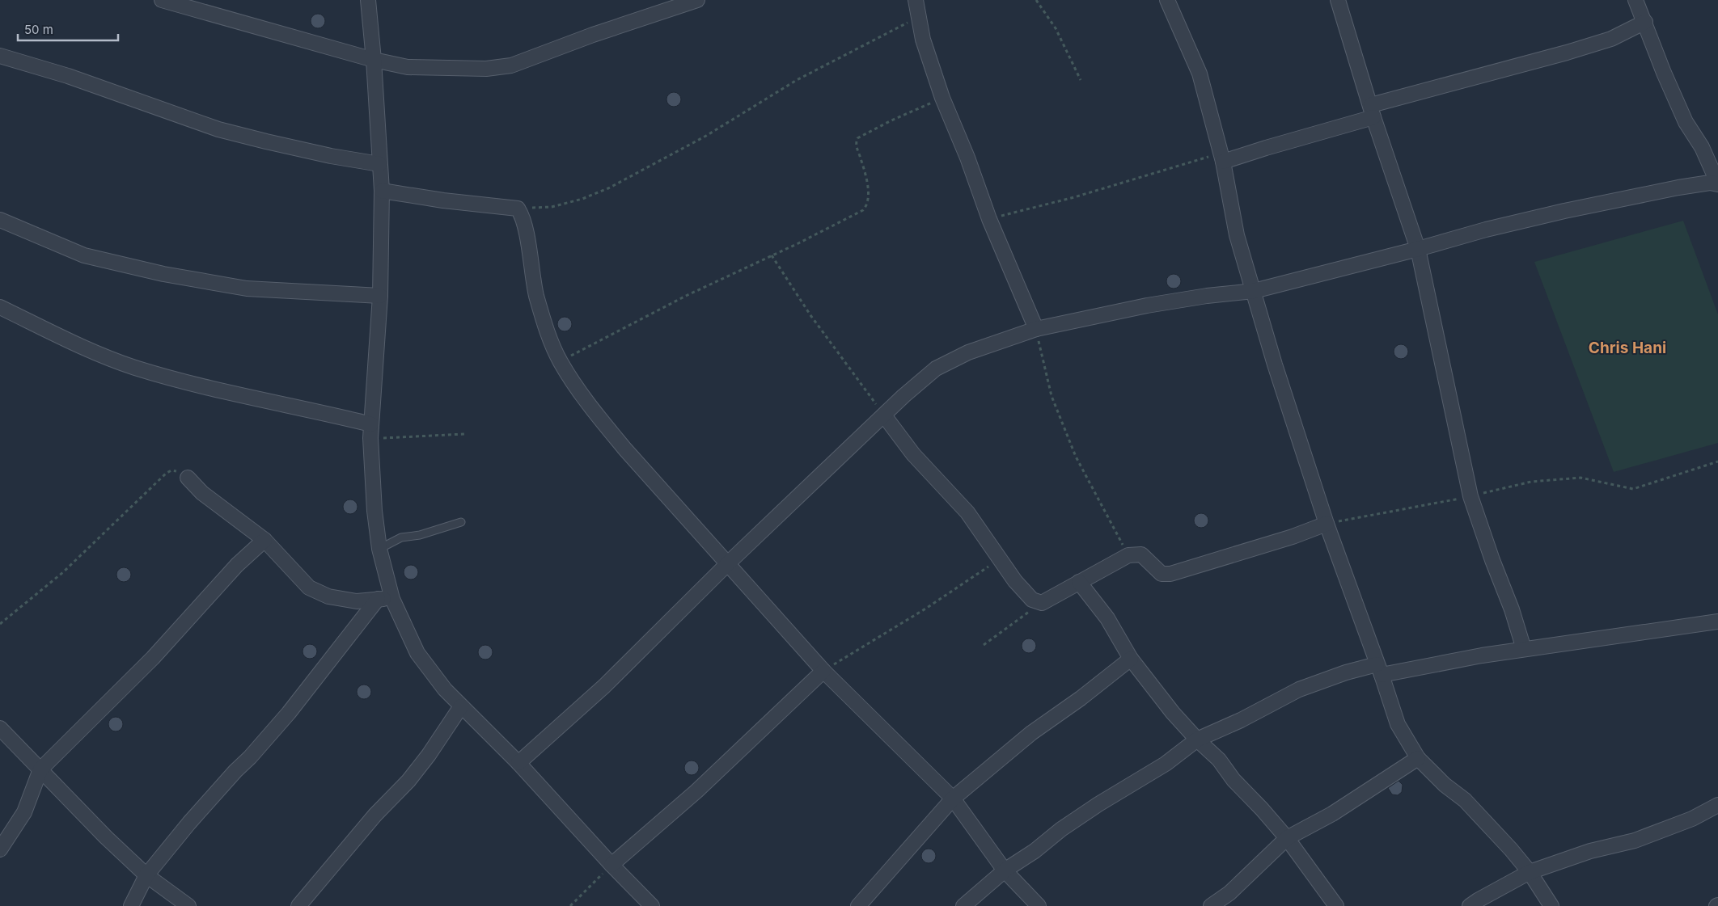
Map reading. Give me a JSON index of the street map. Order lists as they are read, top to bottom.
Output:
{
  "districts": ["Chris Hani"],
  "scale_bar": "50 m"
}
